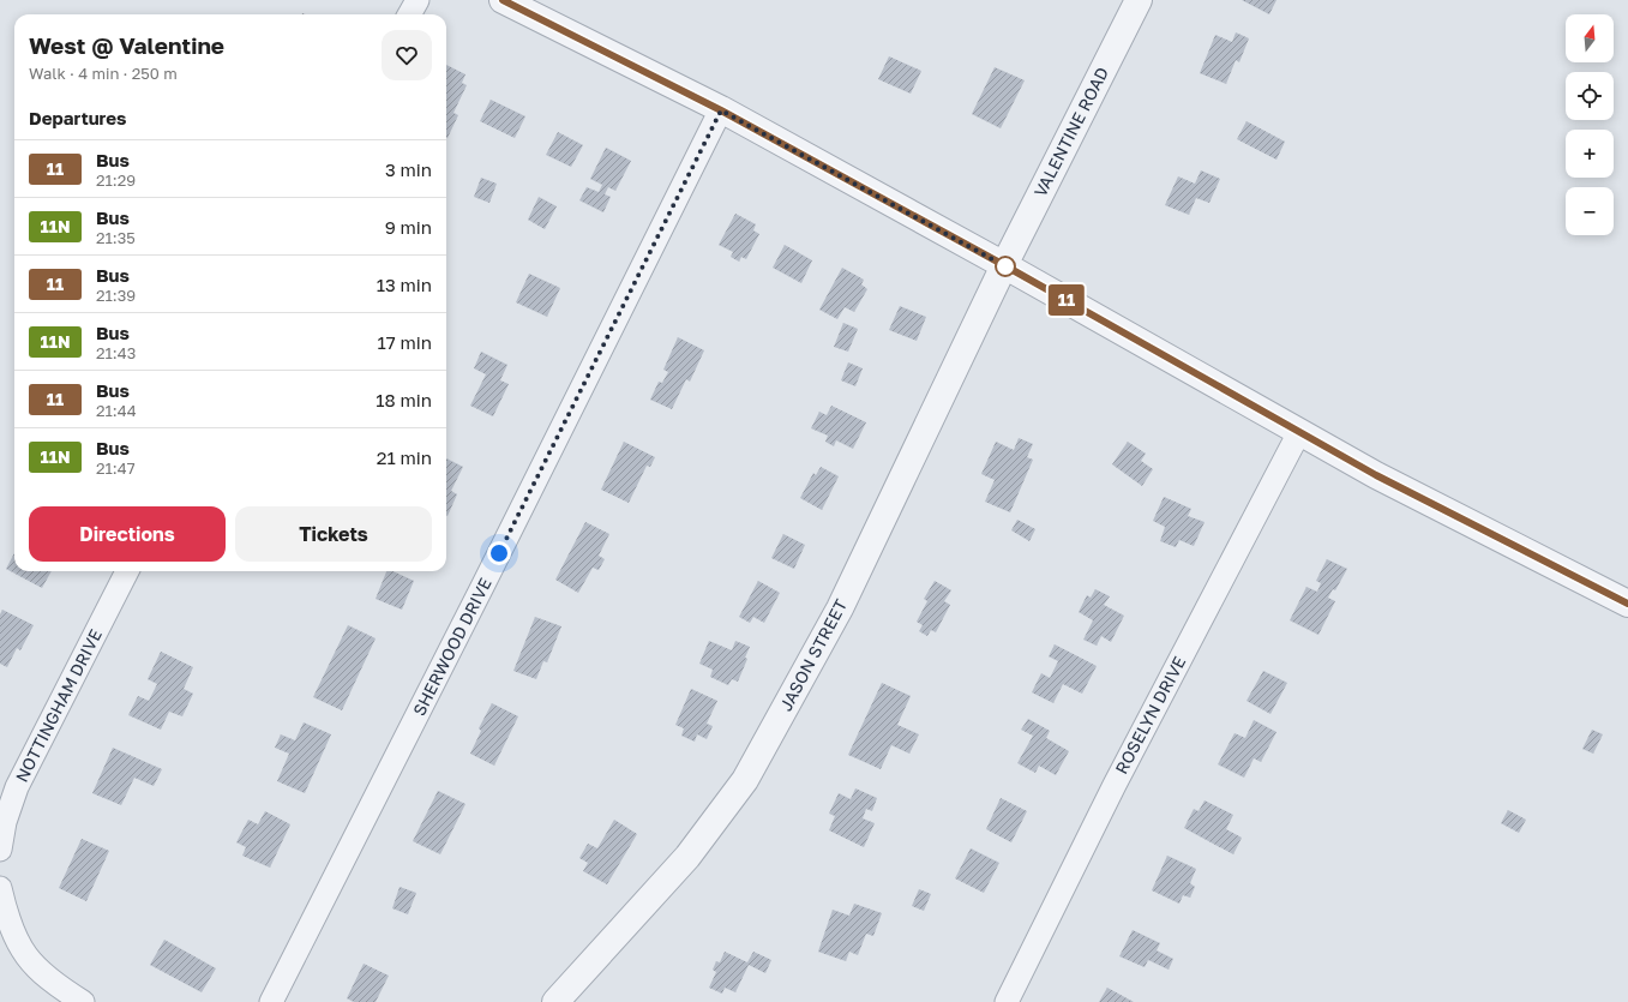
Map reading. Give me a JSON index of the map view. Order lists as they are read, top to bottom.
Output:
{
  "streets": {
    "street": [
      "VALENTINE ROAD",
      "SHERWOOD DRIVE",
      "JASON STREET",
      "NOTTINGHAM DRIVE",
      "ROSELYN DRIVE"
    ]
  },
  "crossings": [
    ["VALENTINE ROAD", "JASON STREET"]
  ],
  "lines": ["bus line 11"],
  "north": "top",
  "page": {
    "on_map": "11",
    "map_buttons": ["+", "−"],
    "heading": [
      ["West @ Valentine", "Walk · 4 min · 250 m"],
      "Departures"
    ],
    "list": [
      {
        "mark": "11",
        "name": "Bus",
        "note": "21:29",
        "value": "3 min"
      },
      {
        "mark": "11N",
        "name": "Bus",
        "note": "21:35",
        "value": "9 min"
      },
      {
        "mark": "11",
        "name": "Bus",
        "note": "21:39",
        "value": "13 min"
      },
      {
        "mark": "11N",
        "name": "Bus",
        "note": "21:43",
        "value": "17 min"
      },
      {
        "mark": "11",
        "name": "Bus",
        "note": "21:44",
        "value": "18 min"
      },
      {
        "mark": "11N",
        "name": "Bus",
        "note": "21:47",
        "value": "21 min"
      }
    ],
    "buttons": ["Directions", "Tickets"]
  }
}
